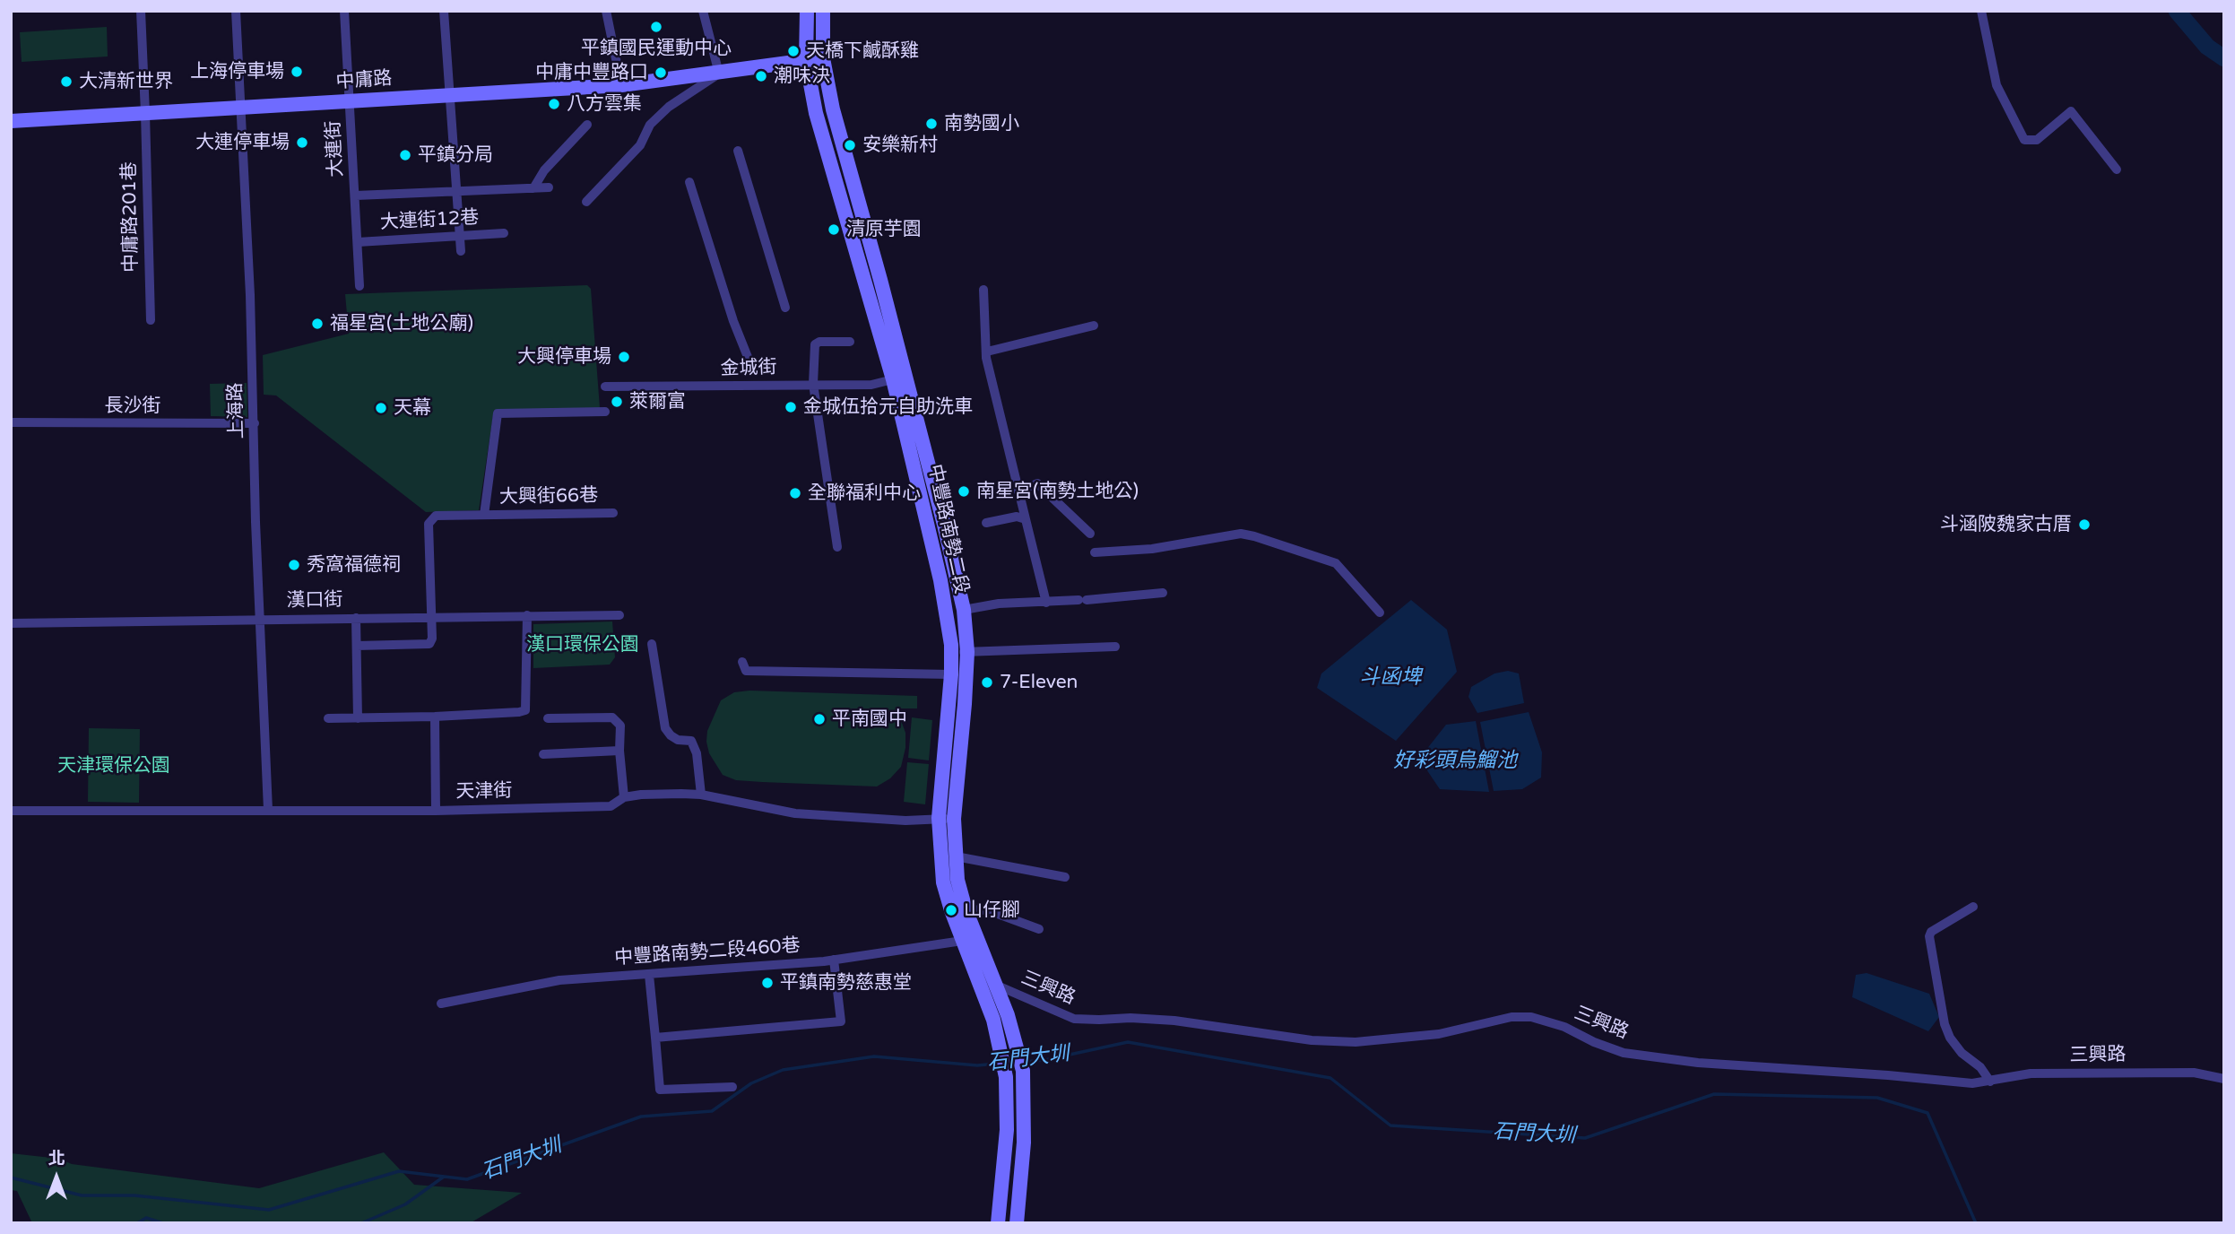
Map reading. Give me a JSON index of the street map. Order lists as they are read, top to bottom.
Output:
{
  "streets": {
    "main road": ["中庸路", "中豐路南勢二段"],
    "street": [
      "大連街",
      "中庸路201巷",
      "大連街12巷",
      "金城街",
      "長沙街",
      "上海路",
      "大興街66巷",
      "漢口街",
      "天津街",
      "中豐路南勢二段460巷",
      "三興路"
    ]
  },
  "crossings": [
    ["中庸路", "大連街"],
    ["中庸路", "中庸路201巷"],
    ["中庸路", "上海路"],
    ["中庸路", "中豐路南勢二段"],
    ["大連街", "大連街12巷"],
    ["金城街", "中豐路南勢二段"],
    ["長沙街", "上海路"],
    ["上海路", "漢口街"],
    ["上海路", "天津街"],
    ["大興街66巷", "漢口街"],
    ["中豐路南勢二段", "天津街"],
    ["中豐路南勢二段", "中豐路南勢二段460巷"],
    ["中豐路南勢二段", "三興路"]
  ],
  "water": ["斗函埤", "好彩頭烏鰡池", "石門大圳"],
  "parks": ["漢口環保公園", "天津環保公園"],
  "places": [
    "平鎮國民運動中心",
    "天橋下鹹酥雞",
    "上海停車場",
    "中庸中豐路口",
    "潮味決",
    "大清新世界",
    "八方雲集",
    "南勢國小",
    "大連停車場",
    "安樂新村",
    "平鎮分局",
    "清原芋園",
    "福星宮(土地公廟)",
    "大興停車場",
    "萊爾富",
    "金城伍拾元自助洗車",
    "天幕",
    "南星宮(南勢土地公)",
    "全聯福利中心",
    "斗涵陂魏家古厝",
    "秀窩福德祠",
    "7-Eleven",
    "平南國中",
    "山仔腳",
    "平鎮南勢慈惠堂"
  ],
  "north": "top"
}
